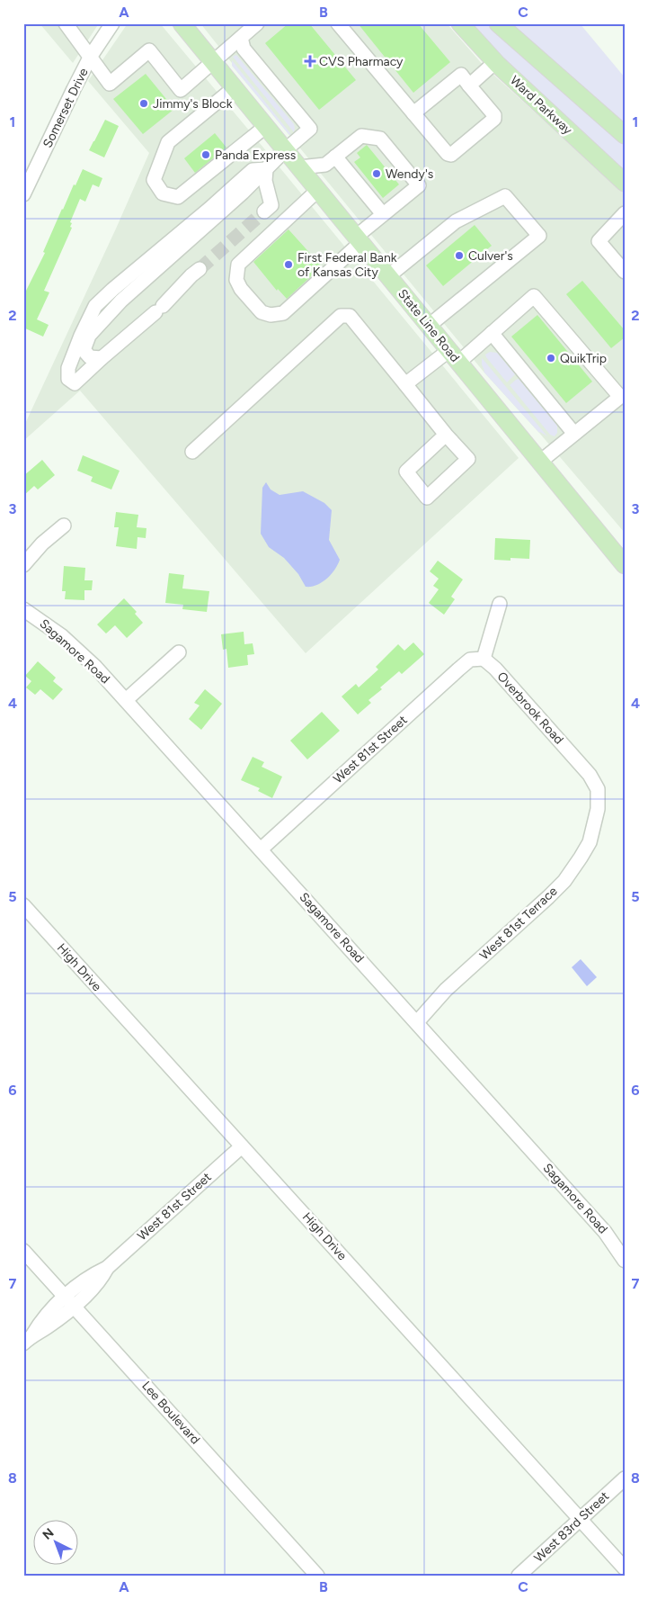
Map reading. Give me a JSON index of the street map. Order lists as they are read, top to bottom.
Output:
{
  "streets": {
    "main road": ["Ward Parkway", "State Line Road"],
    "street": [
      "Somerset Drive",
      "Sagamore Road",
      "Overbrook Road",
      "West 81st Street",
      "West 81st Terrace",
      "High Drive",
      "Lee Boulevard",
      "West 83rd Street"
    ]
  },
  "crossings": [
    ["Sagamore Road", "West 81st Street"],
    ["Sagamore Road", "West 81st Terrace"],
    ["Overbrook Road", "West 81st Street"],
    ["Overbrook Road", "West 81st Terrace"],
    ["West 81st Street", "High Drive"],
    ["West 81st Street", "Lee Boulevard"],
    ["High Drive", "West 83rd Street"]
  ],
  "places": {
    "health": ["CVS Pharmacy"],
    "other": [
      "Jimmy's Block",
      "Panda Express",
      "Wendy's",
      "Culver's",
      "First Federal Bank of Kansas City",
      "QuikTrip"
    ]
  },
  "north": "top left",
  "grid": {
    "columns": ["A", "B", "C"],
    "rows": [
      "1",
      "2",
      "3",
      "4",
      "5",
      "6",
      "7",
      "8"
    ]
  }
}
